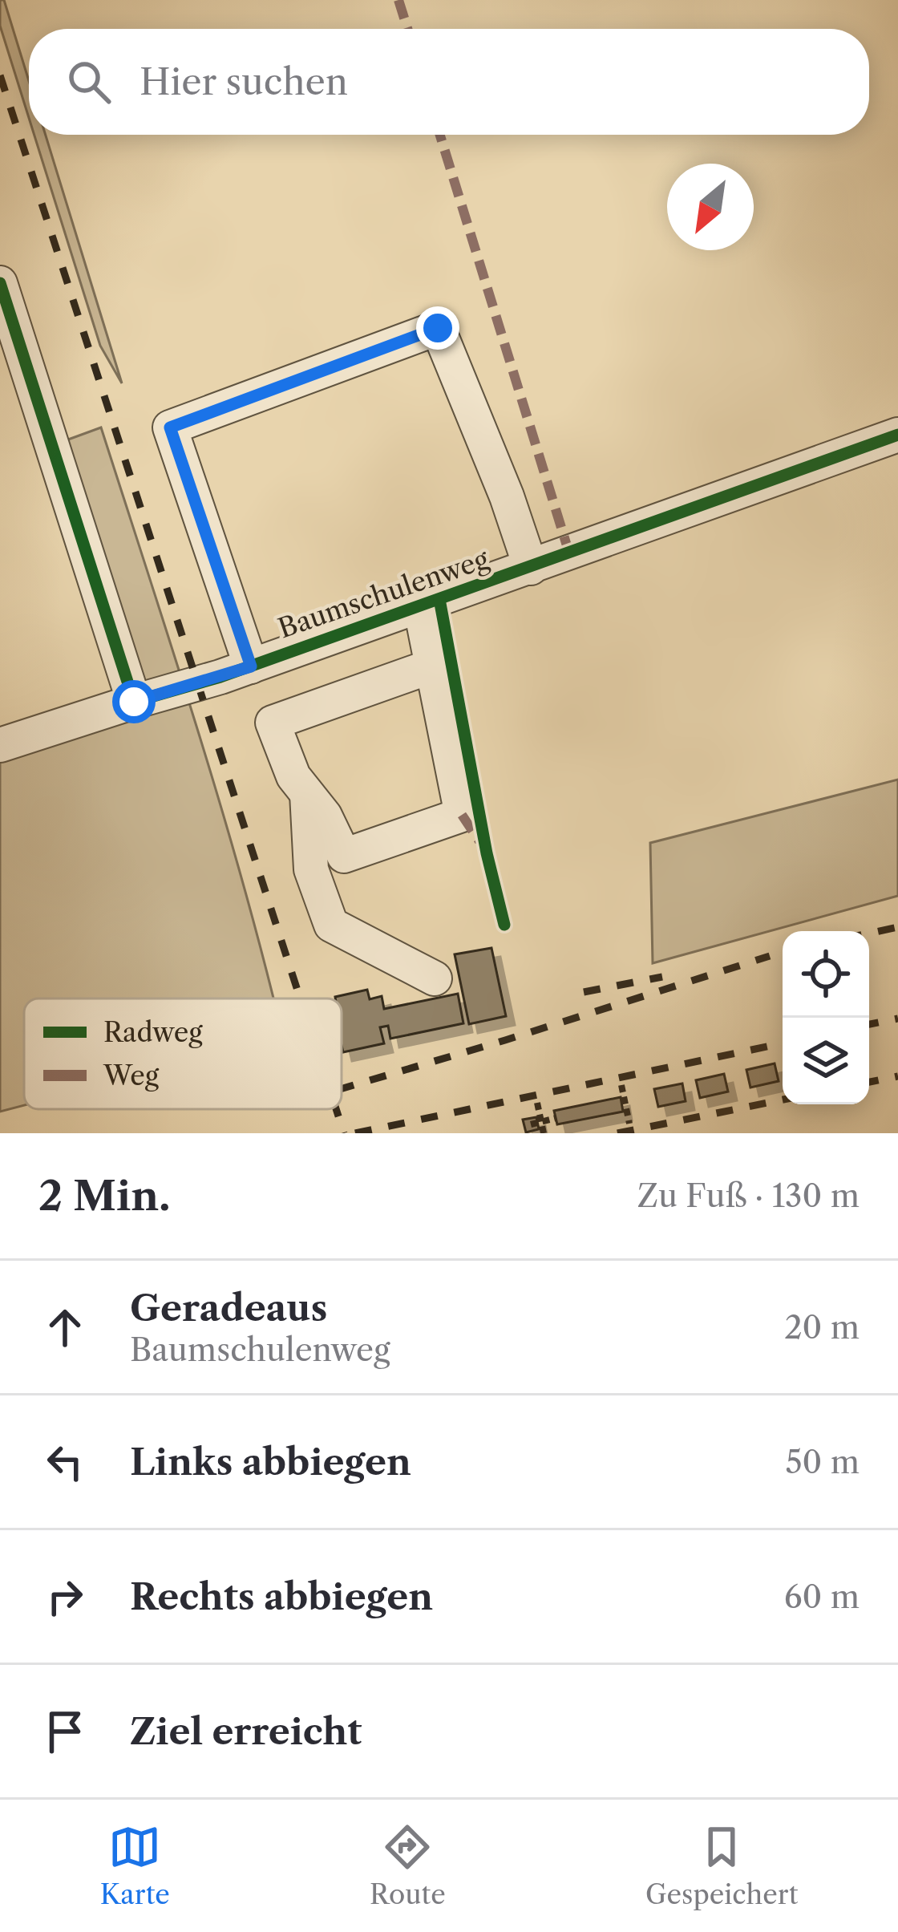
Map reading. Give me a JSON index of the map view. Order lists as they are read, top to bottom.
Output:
{
  "streets": {
    "street": ["Baumschulenweg"]
  },
  "legend": ["Radweg", "Weg"],
  "north": "bottom left",
  "page": {
    "search": "Hier suchen",
    "heading": ["2 Min.", "Zu Fuß · 130 m"],
    "list": [
      ["Geradeaus", "Baumschulenweg", "20 m"],
      ["Links abbiegen", "50 m"],
      ["Rechts abbiegen", "60 m"],
      "Ziel erreicht"
    ],
    "nav": ["Karte", "Route", "Gespeichert"]
  }
}
